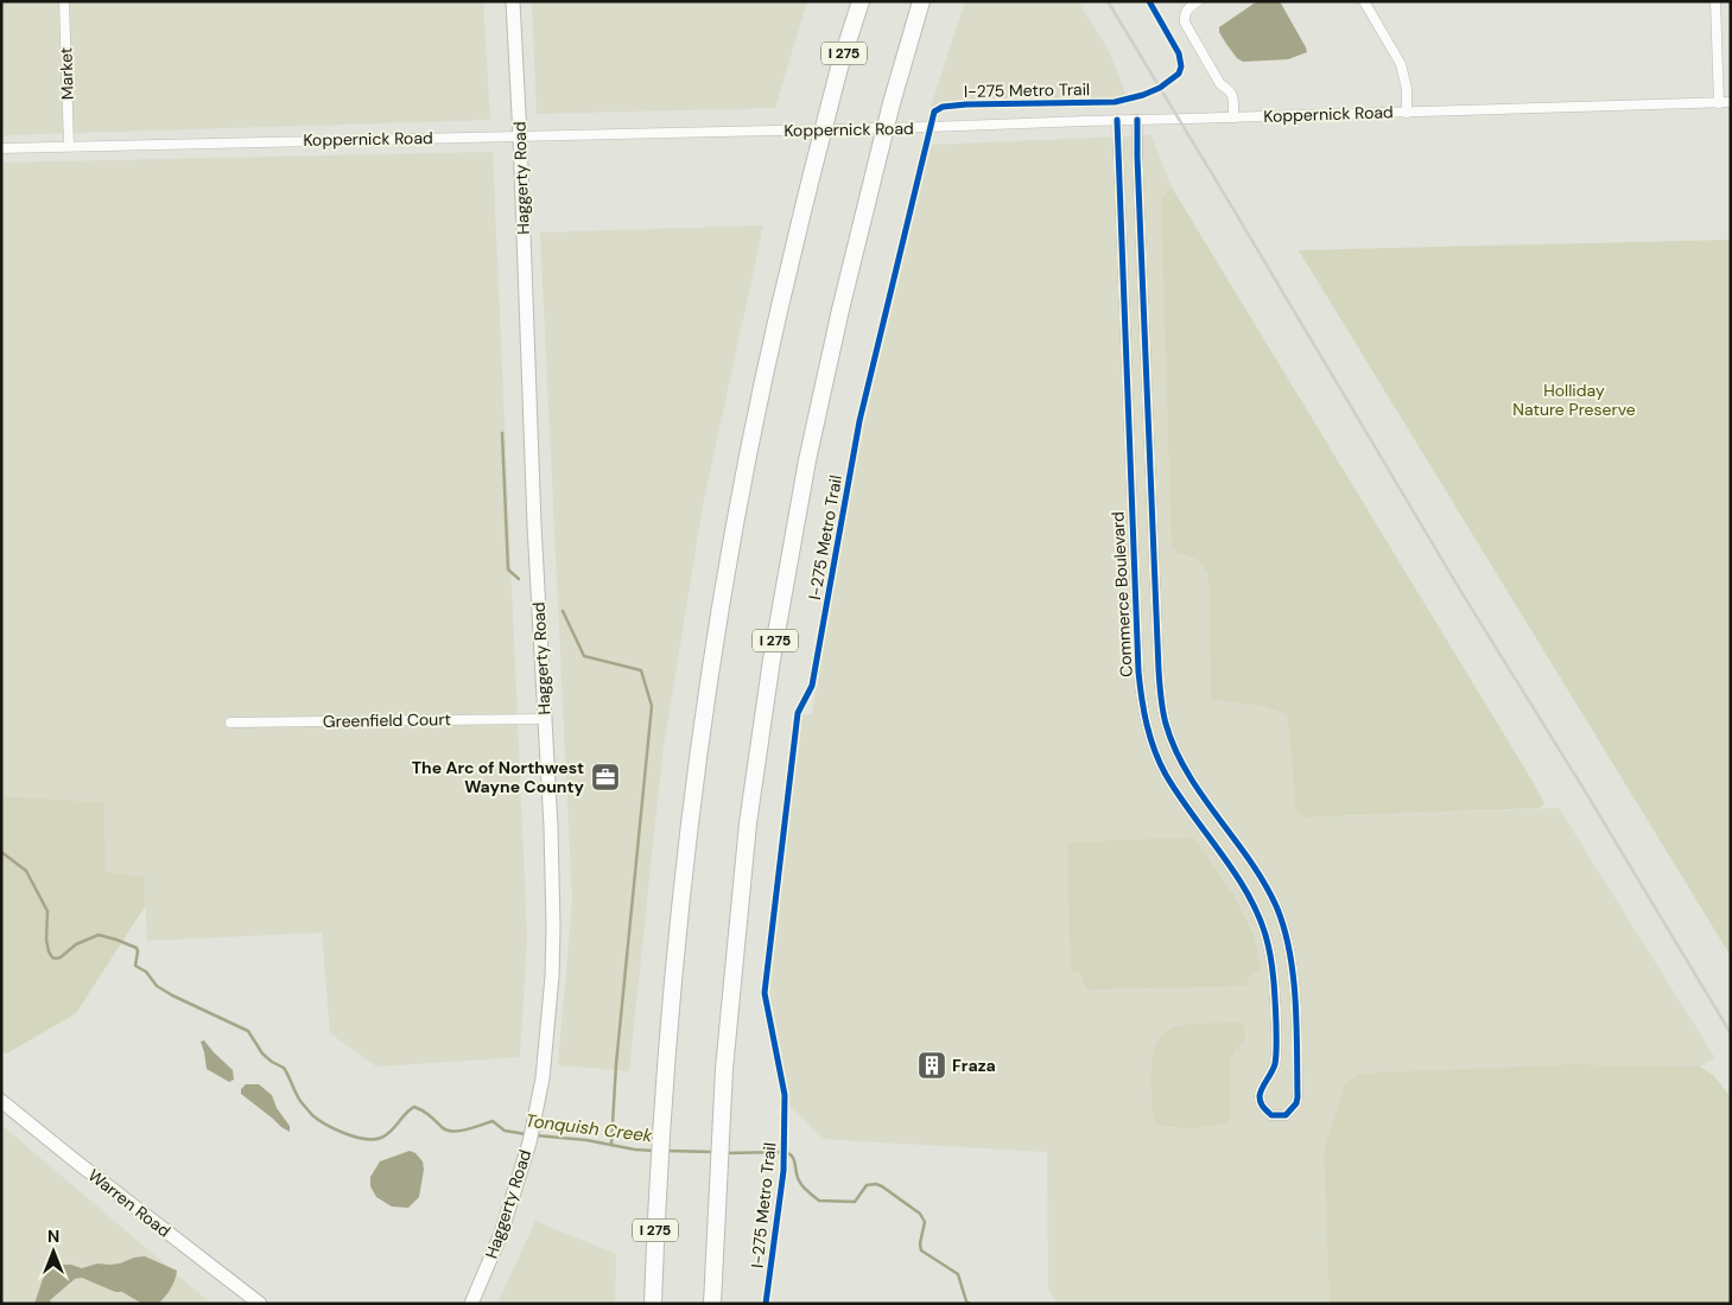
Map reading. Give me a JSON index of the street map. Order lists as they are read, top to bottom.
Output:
{
  "streets": {
    "highway": ["I 275"],
    "main road": ["Haggerty Road", "Warren Road"],
    "street": [
      "Market",
      "Koppernick Road",
      "Commerce Boulevard",
      "Greenfield Court"
    ],
    "cycle path": ["I-275 Metro Trail"]
  },
  "crossings": [
    ["Market", "Koppernick Road"],
    ["Koppernick Road", "Haggerty Road"],
    ["Koppernick Road", "Commerce Boulevard"],
    ["Haggerty Road", "Greenfield Court"]
  ],
  "water": ["Tonquish Creek"],
  "parks": ["Holliday Nature Preserve"],
  "places": {
    "office": ["The Arc of Northwest Wayne County"],
    "building": ["Fraza"]
  },
  "north": "top"
}
